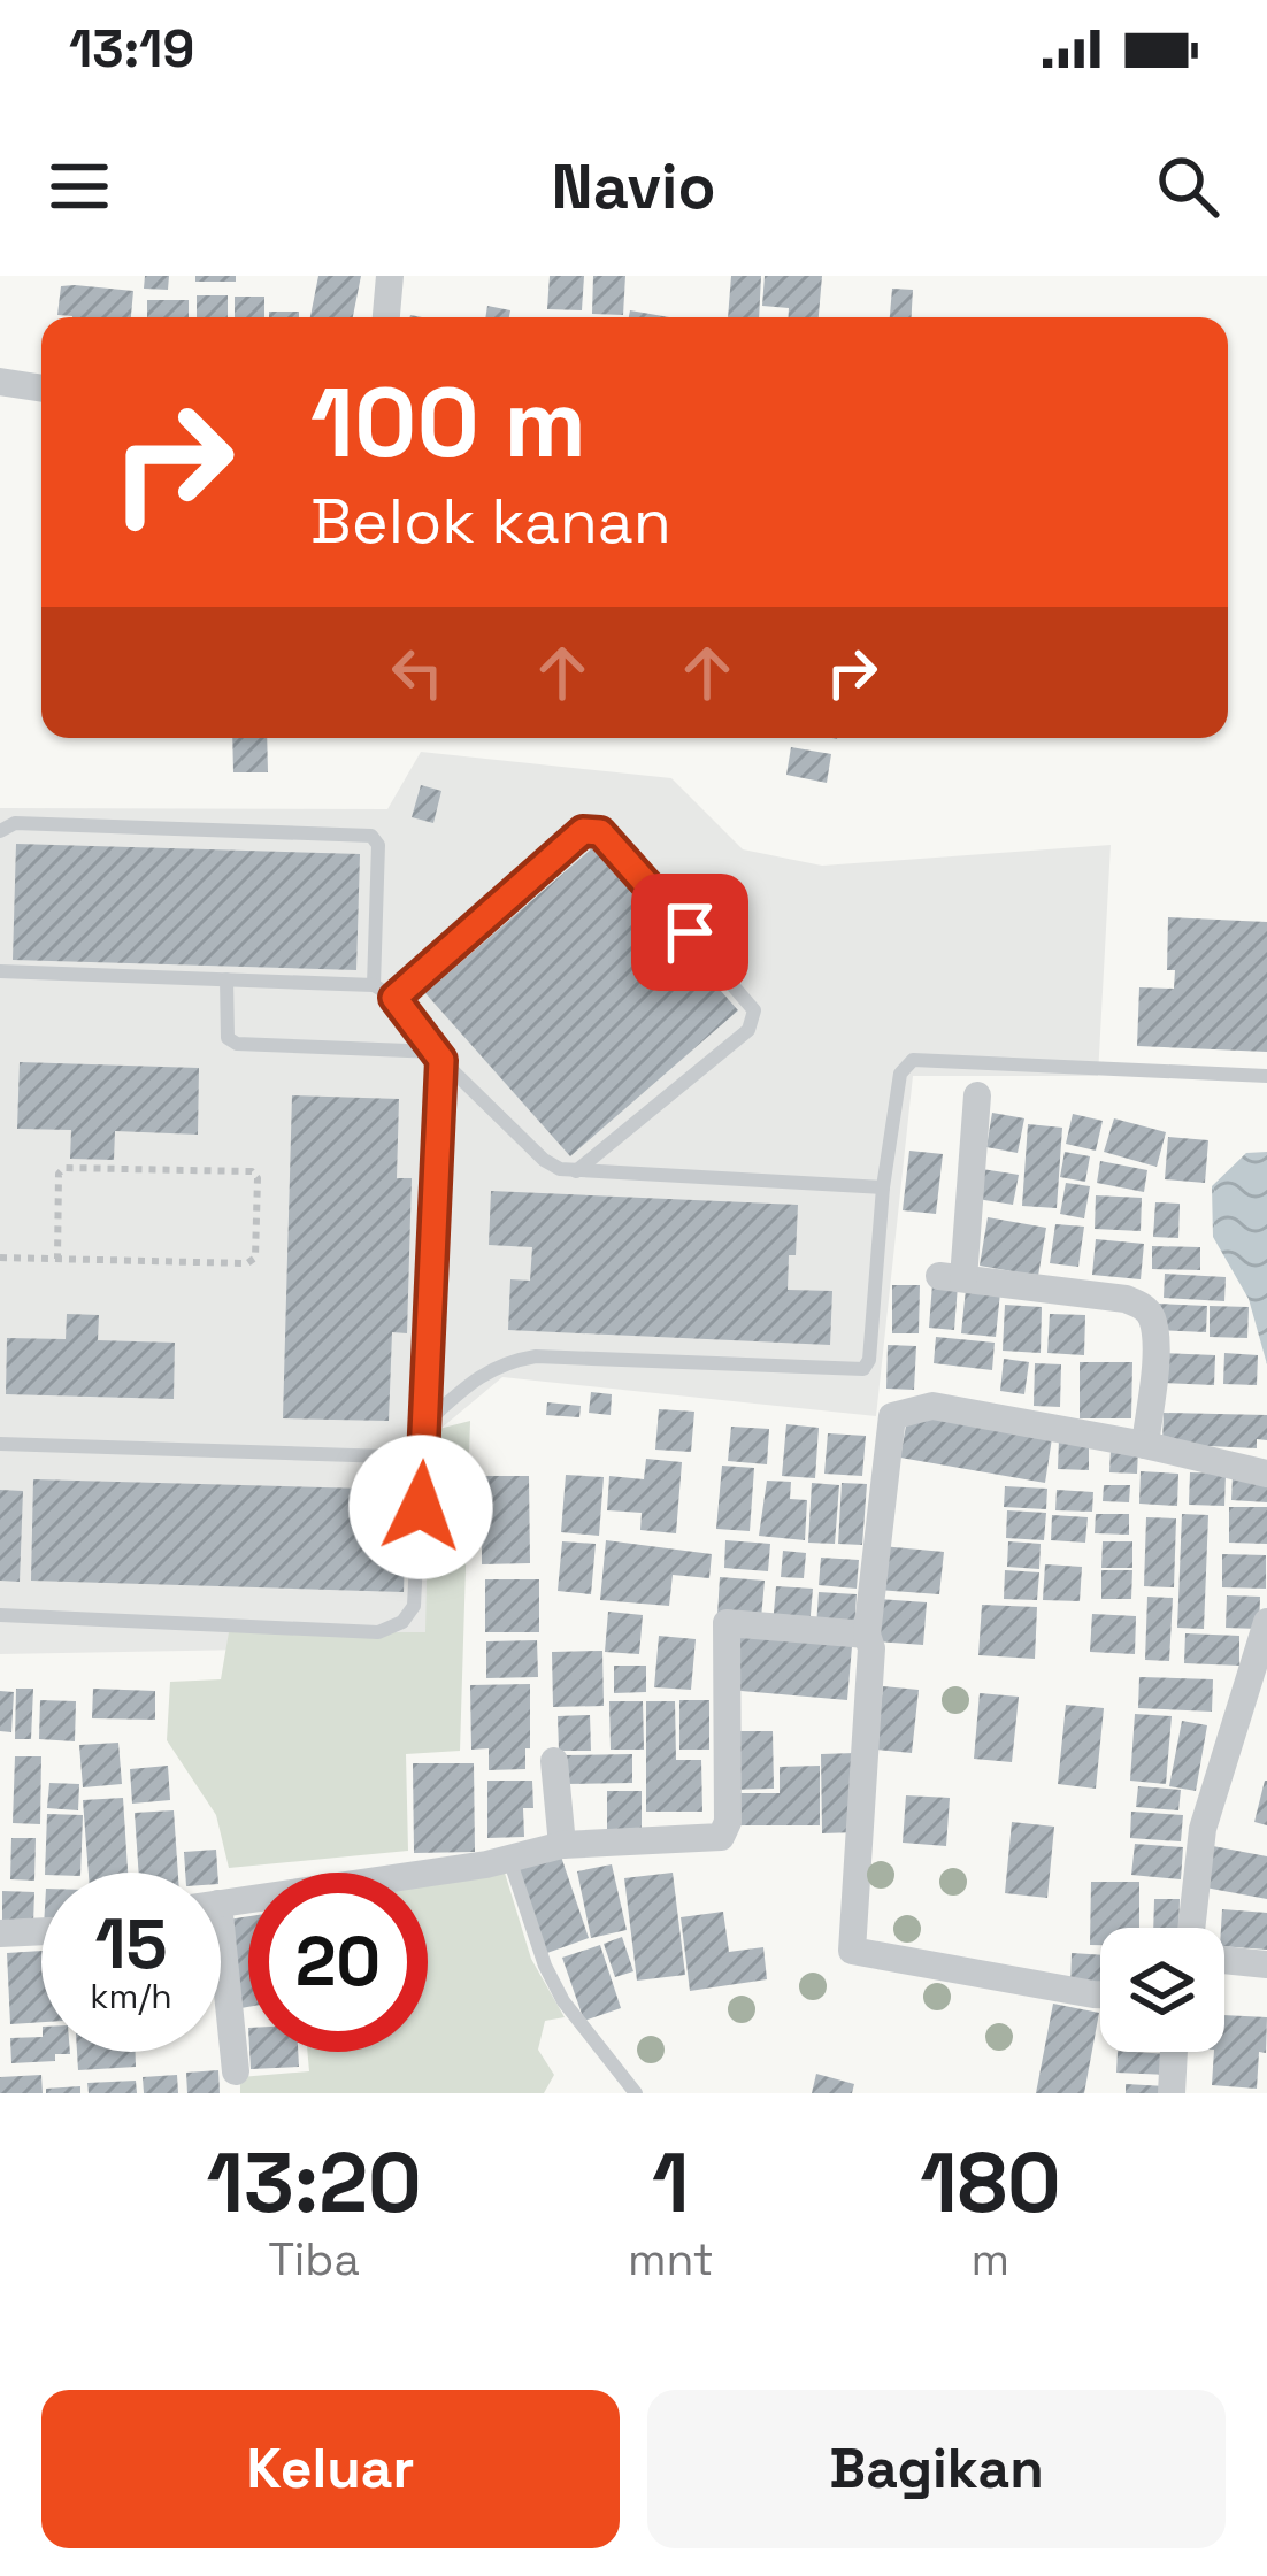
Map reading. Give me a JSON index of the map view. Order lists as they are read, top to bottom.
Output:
{
  "page": {
    "status": "13:19",
    "header": "Navio",
    "turn": ["100 m", "Belok kanan"],
    "speed": "15 km/h",
    "limit": "20",
    "eta": [
      "13:20",
      "Tiba",
      "1",
      "mnt",
      "180",
      "m"
    ],
    "buttons": ["Keluar", "Bagikan"]
  }
}
